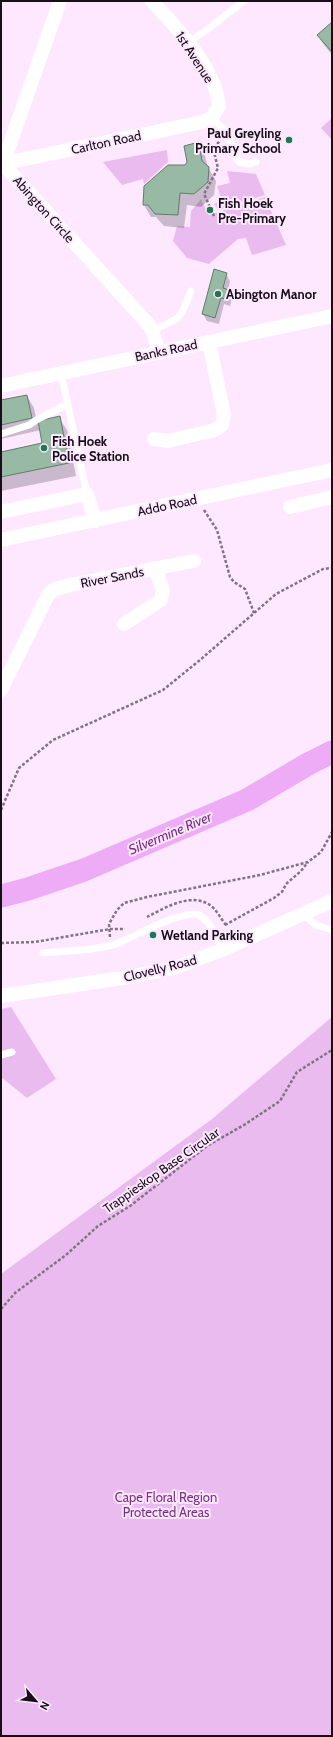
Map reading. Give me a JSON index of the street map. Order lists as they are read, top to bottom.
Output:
{
  "streets": {
    "street": [
      "1st Avenue",
      "Carlton Road",
      "Abington Circle",
      "Banks Road",
      "Addo Road",
      "River Sands",
      "Clovelly Road"
    ],
    "path": ["Trappieskop Base Circular"]
  },
  "crossings": [
    ["1st Avenue", "Carlton Road"],
    ["Carlton Road", "Abington Circle"],
    ["Abington Circle", "Banks Road"]
  ],
  "water": ["Silvermine River"],
  "parks": ["Cape Floral Region Protected Areas"],
  "places": [
    "Paul Greyling Primary School",
    "Fish Hoek Pre-Primary",
    "Abington Manor",
    "Fish Hoek Police Station",
    "Wetland Parking"
  ],
  "north": "bottom right"
}
